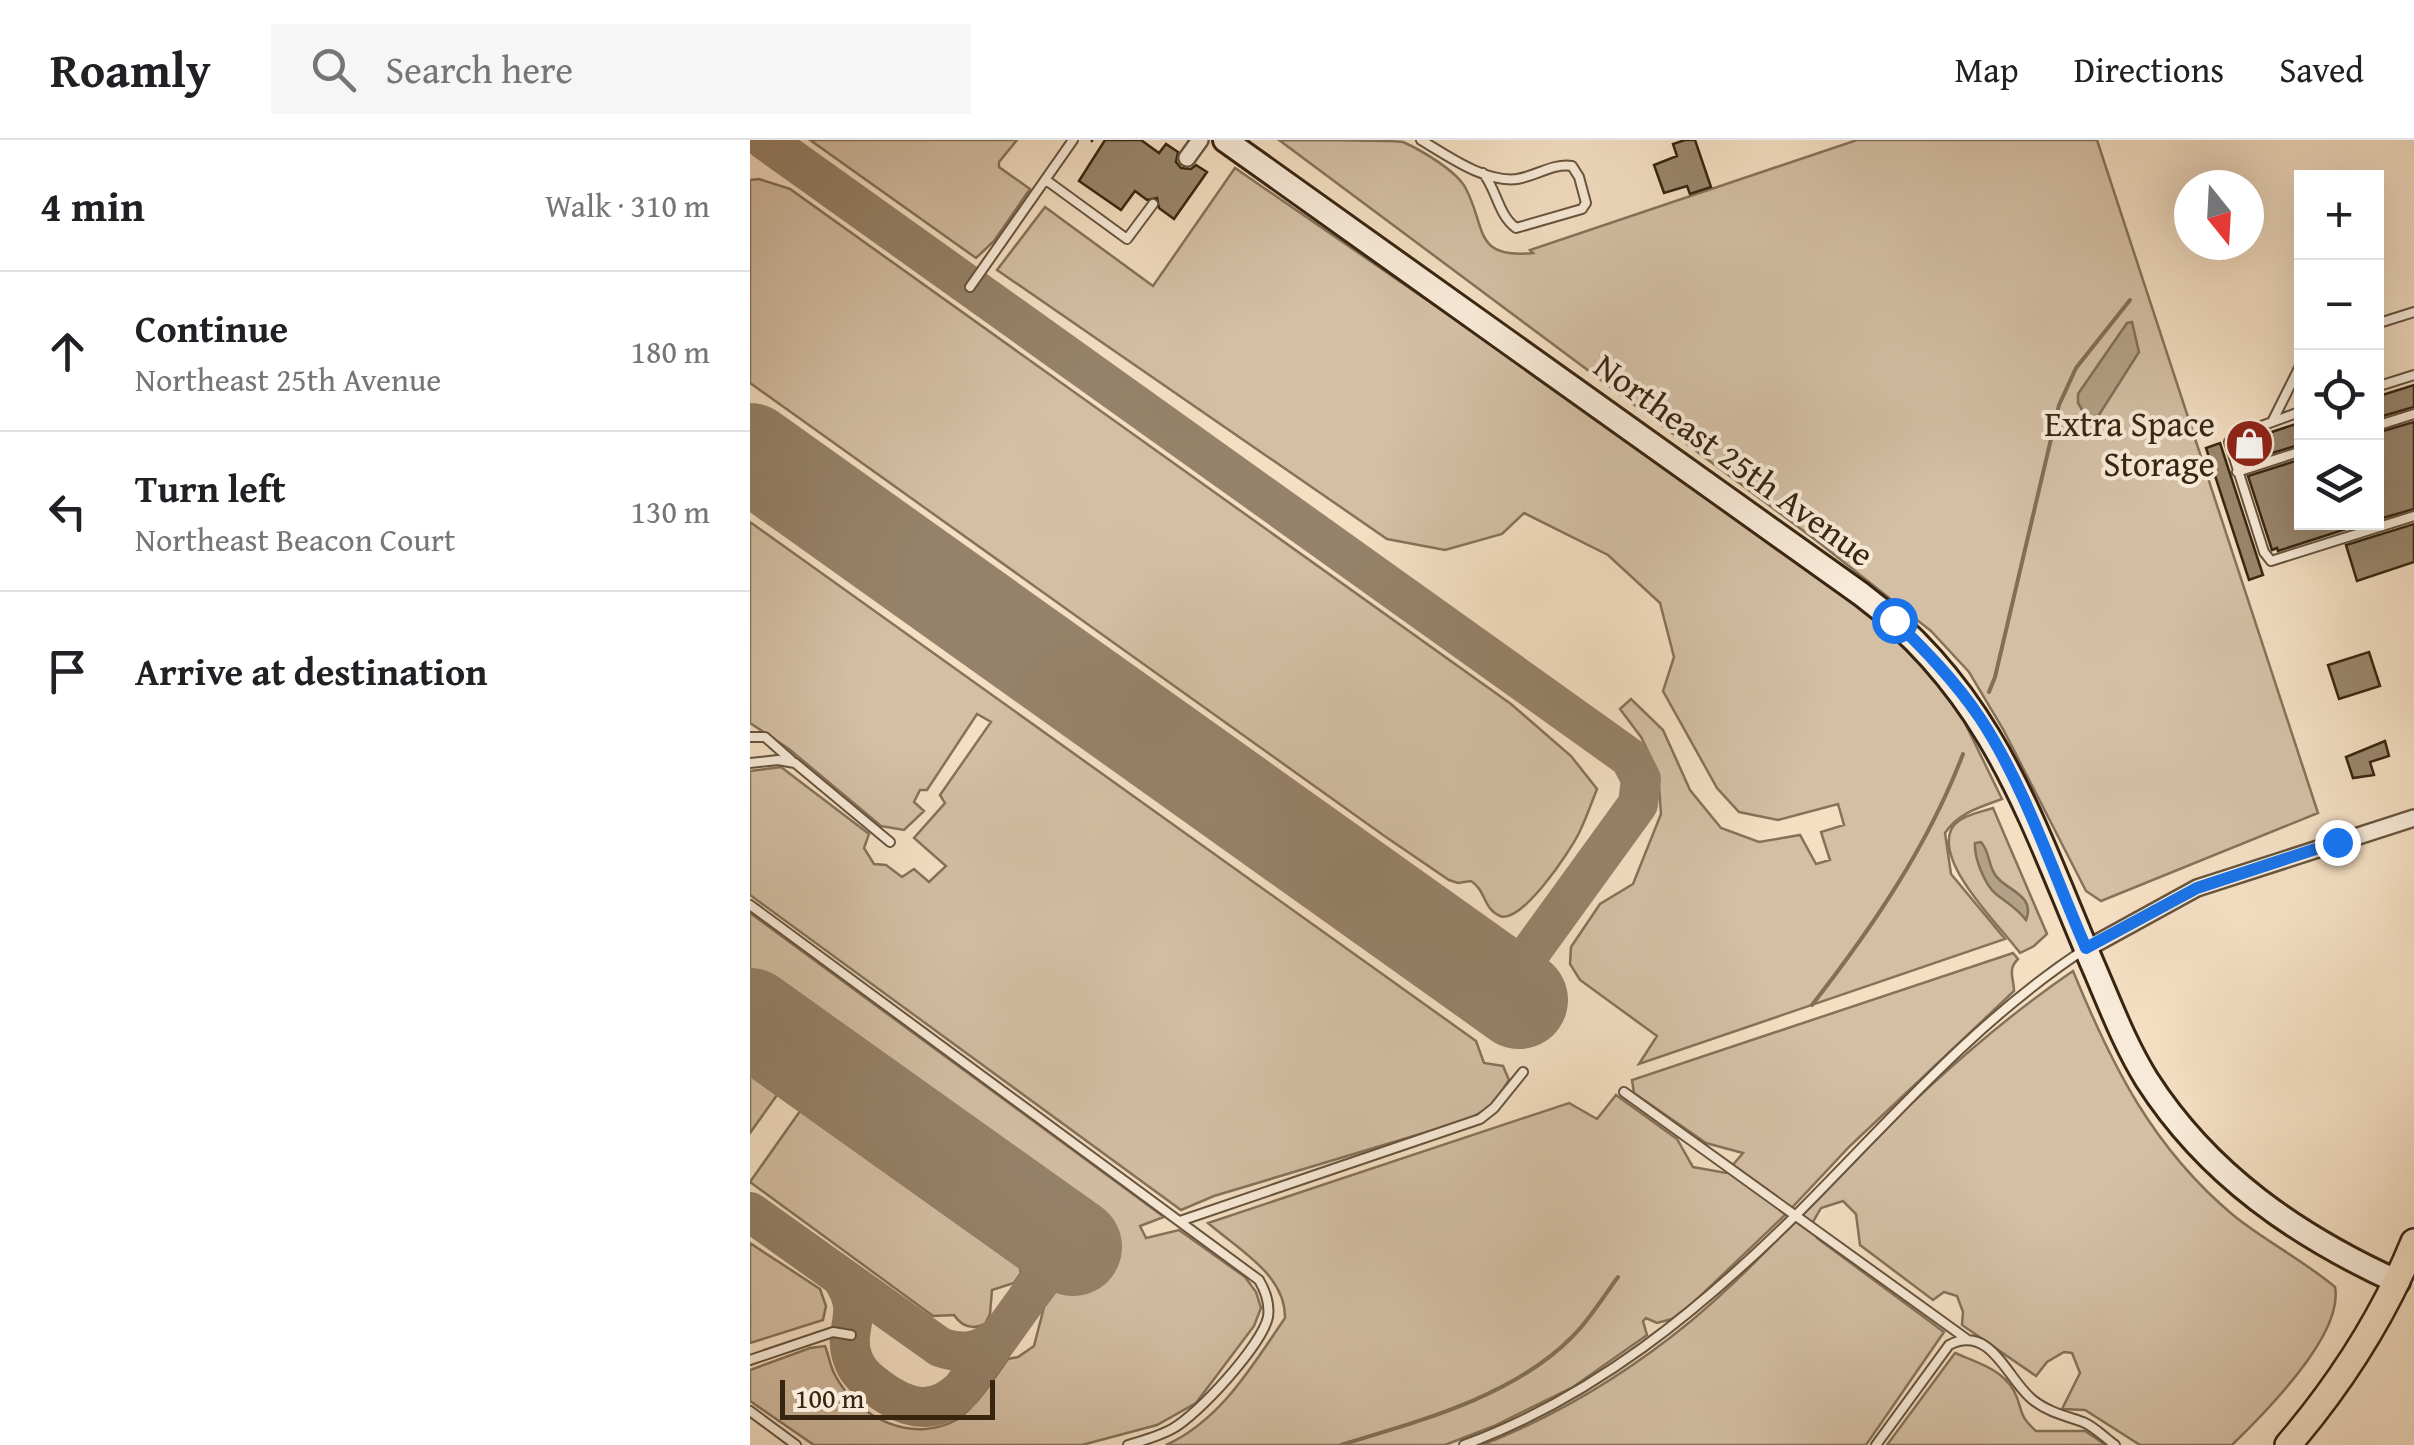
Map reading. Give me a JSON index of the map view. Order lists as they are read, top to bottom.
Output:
{
  "streets": {
    "main road": ["Northeast 25th Avenue"]
  },
  "places": {
    "shop": ["Extra Space Storage"]
  },
  "scale_bar": "100 m",
  "north": "bottom",
  "page": {
    "header": "Roamly",
    "search": "Search here",
    "nav": ["Map", "Directions", "Saved"],
    "heading": ["4 min", "Walk · 310 m"],
    "map_buttons": ["+", "−"],
    "list": [
      ["Continue", "Northeast 25th Avenue", "180 m"],
      ["Turn left", "Northeast Beacon Court", "130 m"],
      "Arrive at destination"
    ],
    "scale": "100 m"
  }
}
